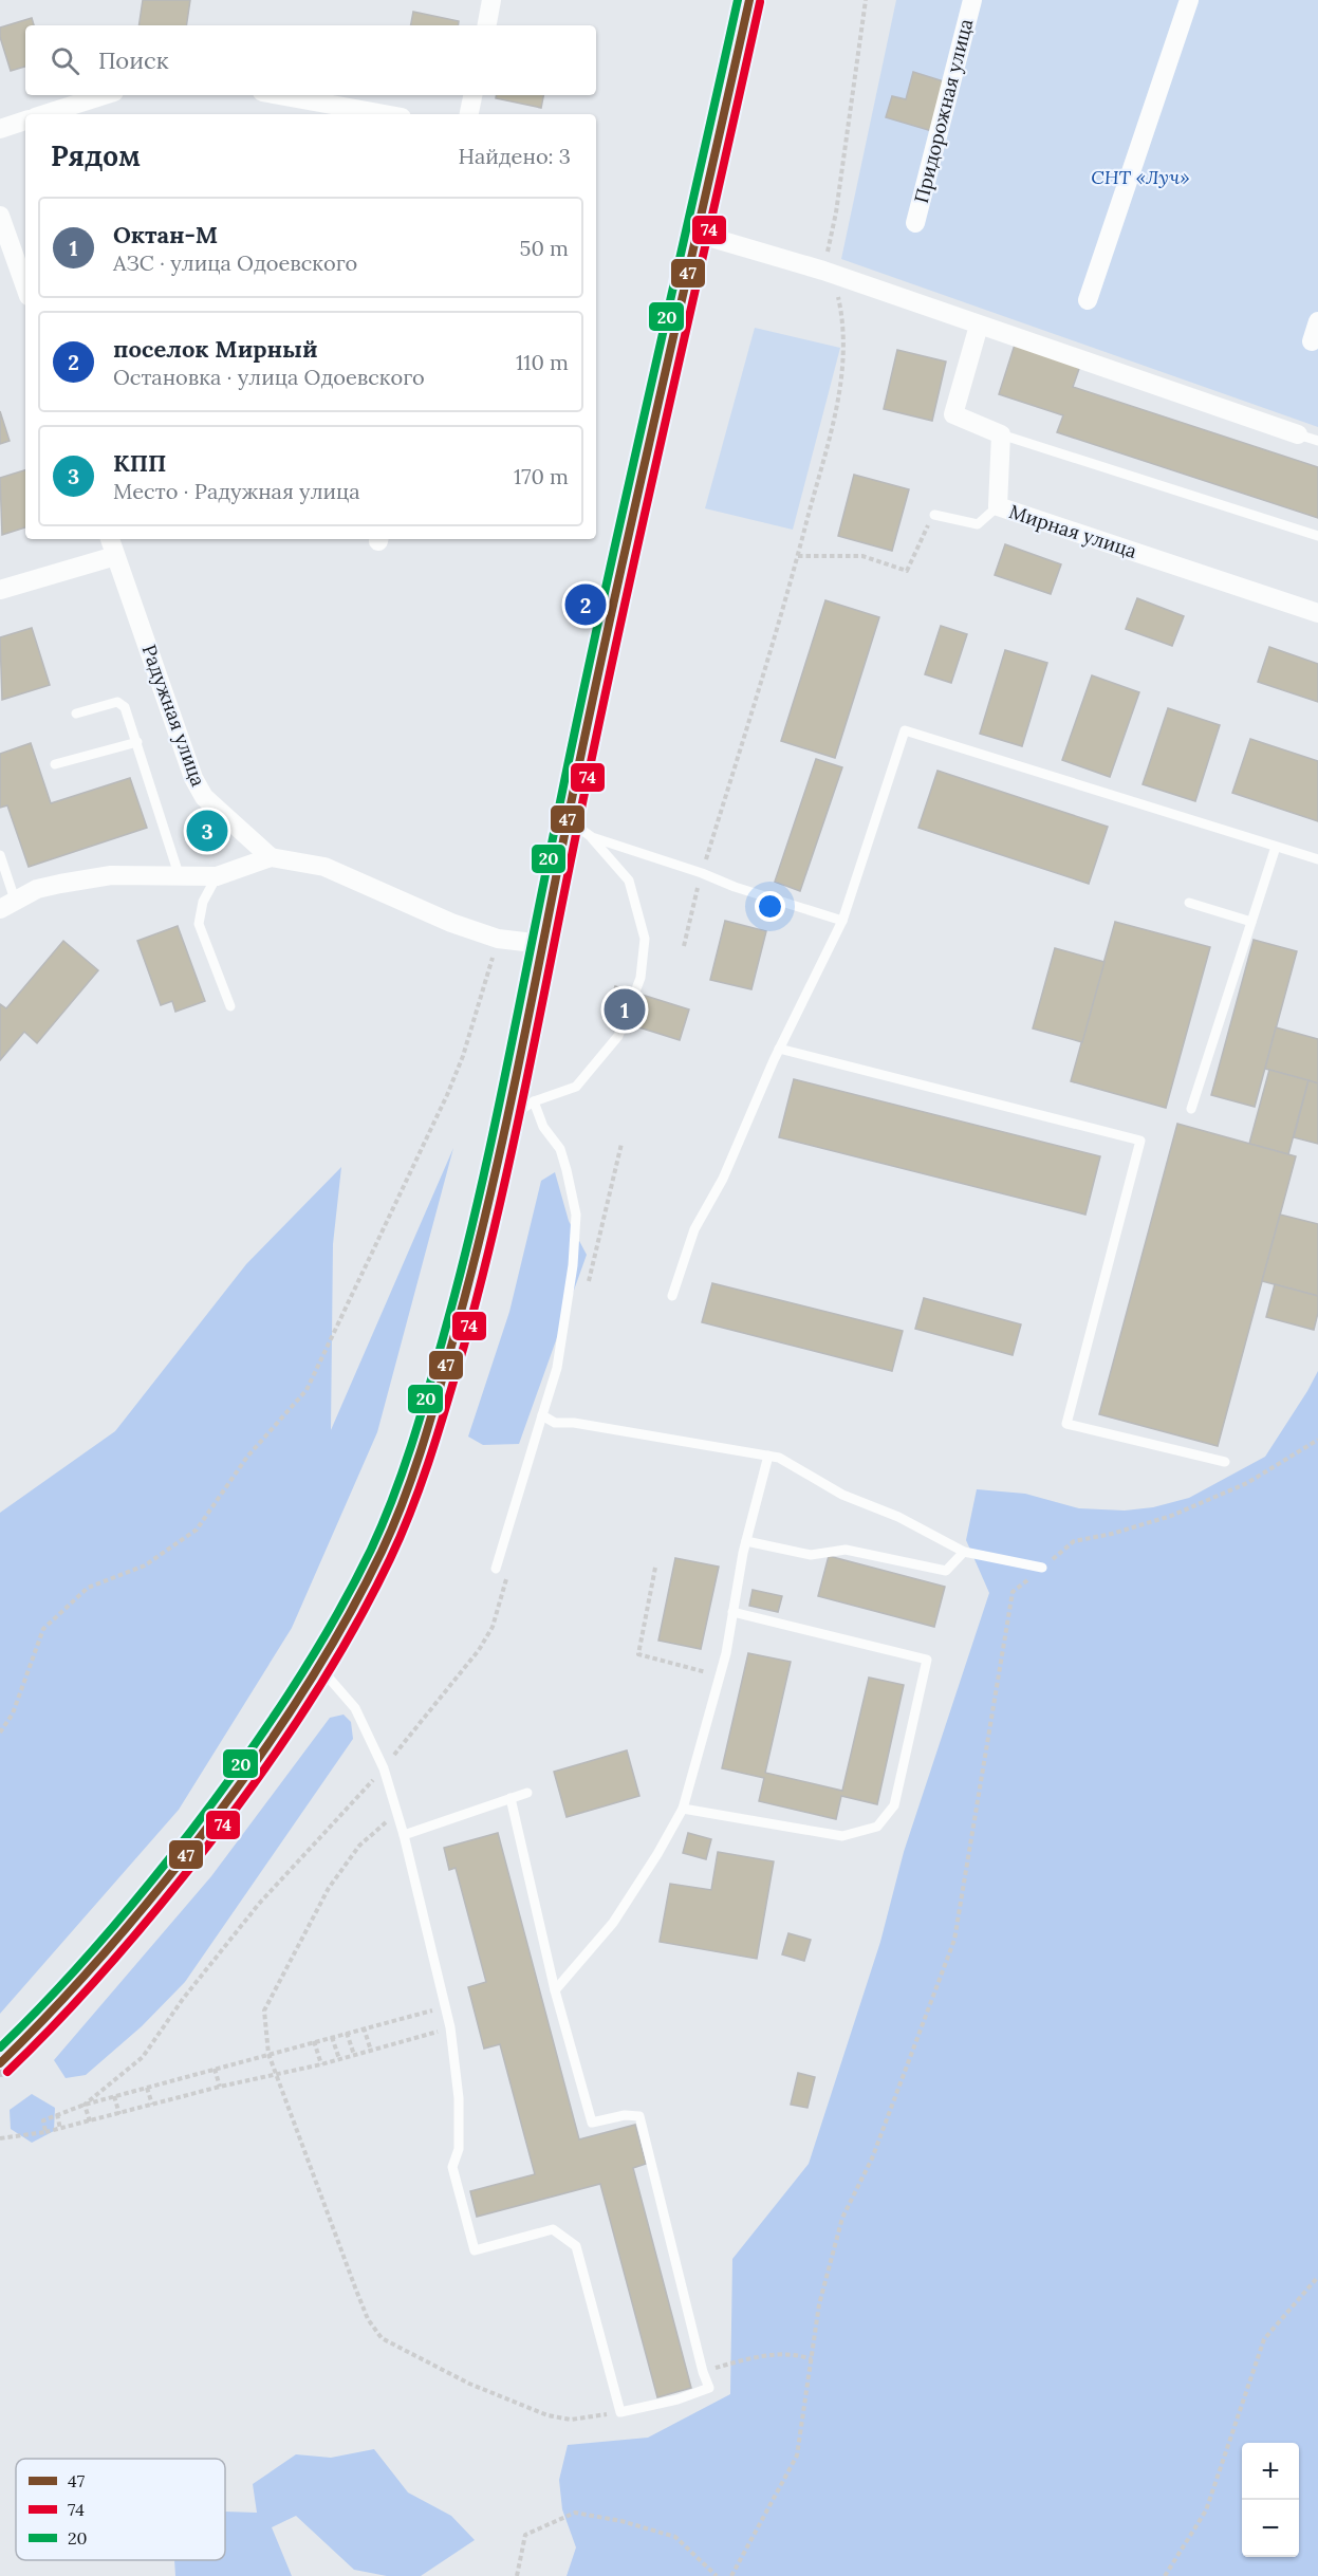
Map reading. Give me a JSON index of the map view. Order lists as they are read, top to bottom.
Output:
{
  "streets": {
    "street": ["Придорожная улица", "Мирная улица", "Радужная улица"]
  },
  "parks": ["СНТ «Луч»"],
  "lines": ["transit line 47", "transit line 20", "transit line 74"],
  "legend": ["47", "74", "20"],
  "page": {
    "search": "Поиск",
    "heading": ["Рядом", "Найдено: 3"],
    "list": [
      {
        "mark": "1",
        "name": "Октан-М",
        "note": "АЗС · улица Одоевского",
        "value": "50 m"
      },
      {
        "mark": "2",
        "name": "поселок Мирный",
        "note": "Остановка · улица Одоевского",
        "value": "110 m"
      },
      {
        "mark": "3",
        "name": "КПП",
        "note": "Место · Радужная улица",
        "value": "170 m"
      }
    ],
    "pins": ["2", "3", "1"],
    "map_buttons": ["+", "−"]
  }
}
